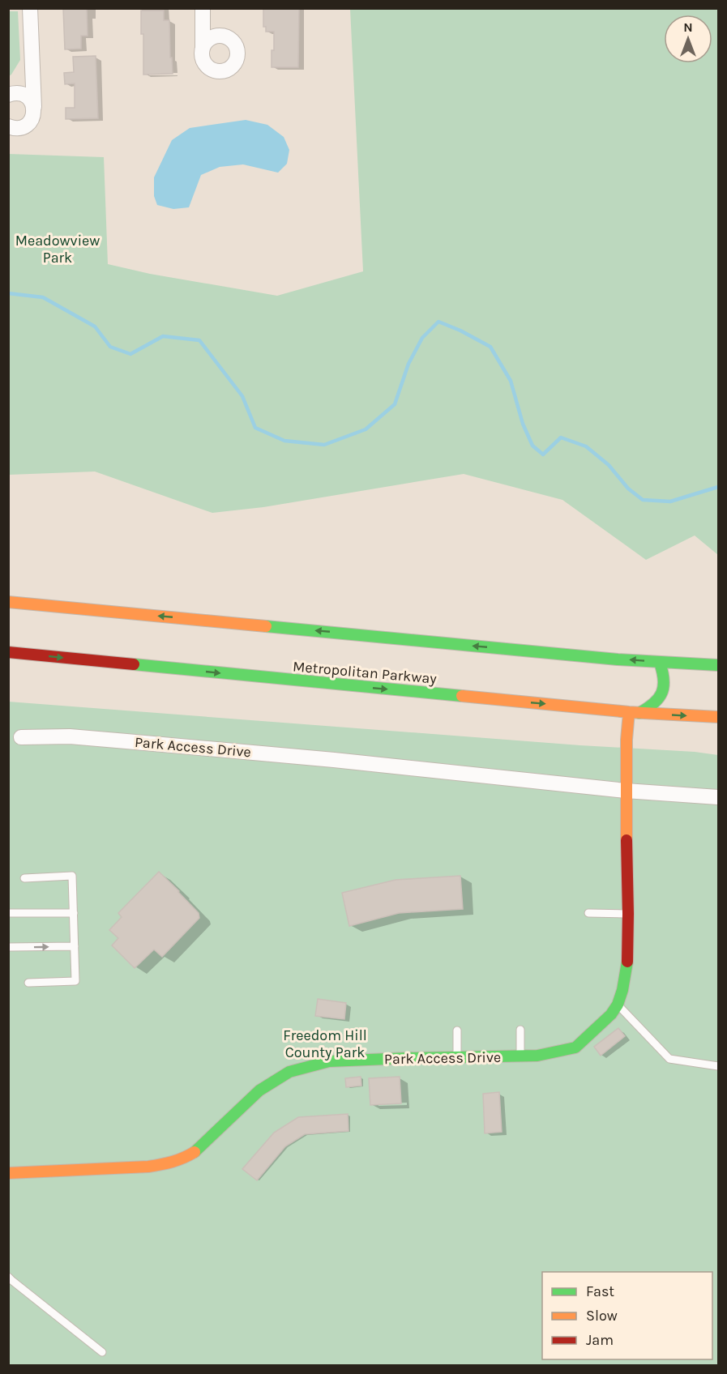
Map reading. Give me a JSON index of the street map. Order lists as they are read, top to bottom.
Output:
{
  "streets": {
    "main road": ["Metropolitan Parkway", "Park Access Drive"]
  },
  "crossings": [
    ["Metropolitan Parkway", "Park Access Drive"]
  ],
  "parks": ["Meadowview Park", "Freedom Hill County Park"],
  "legend": ["Fast", "Slow", "Jam"],
  "north": "top"
}
